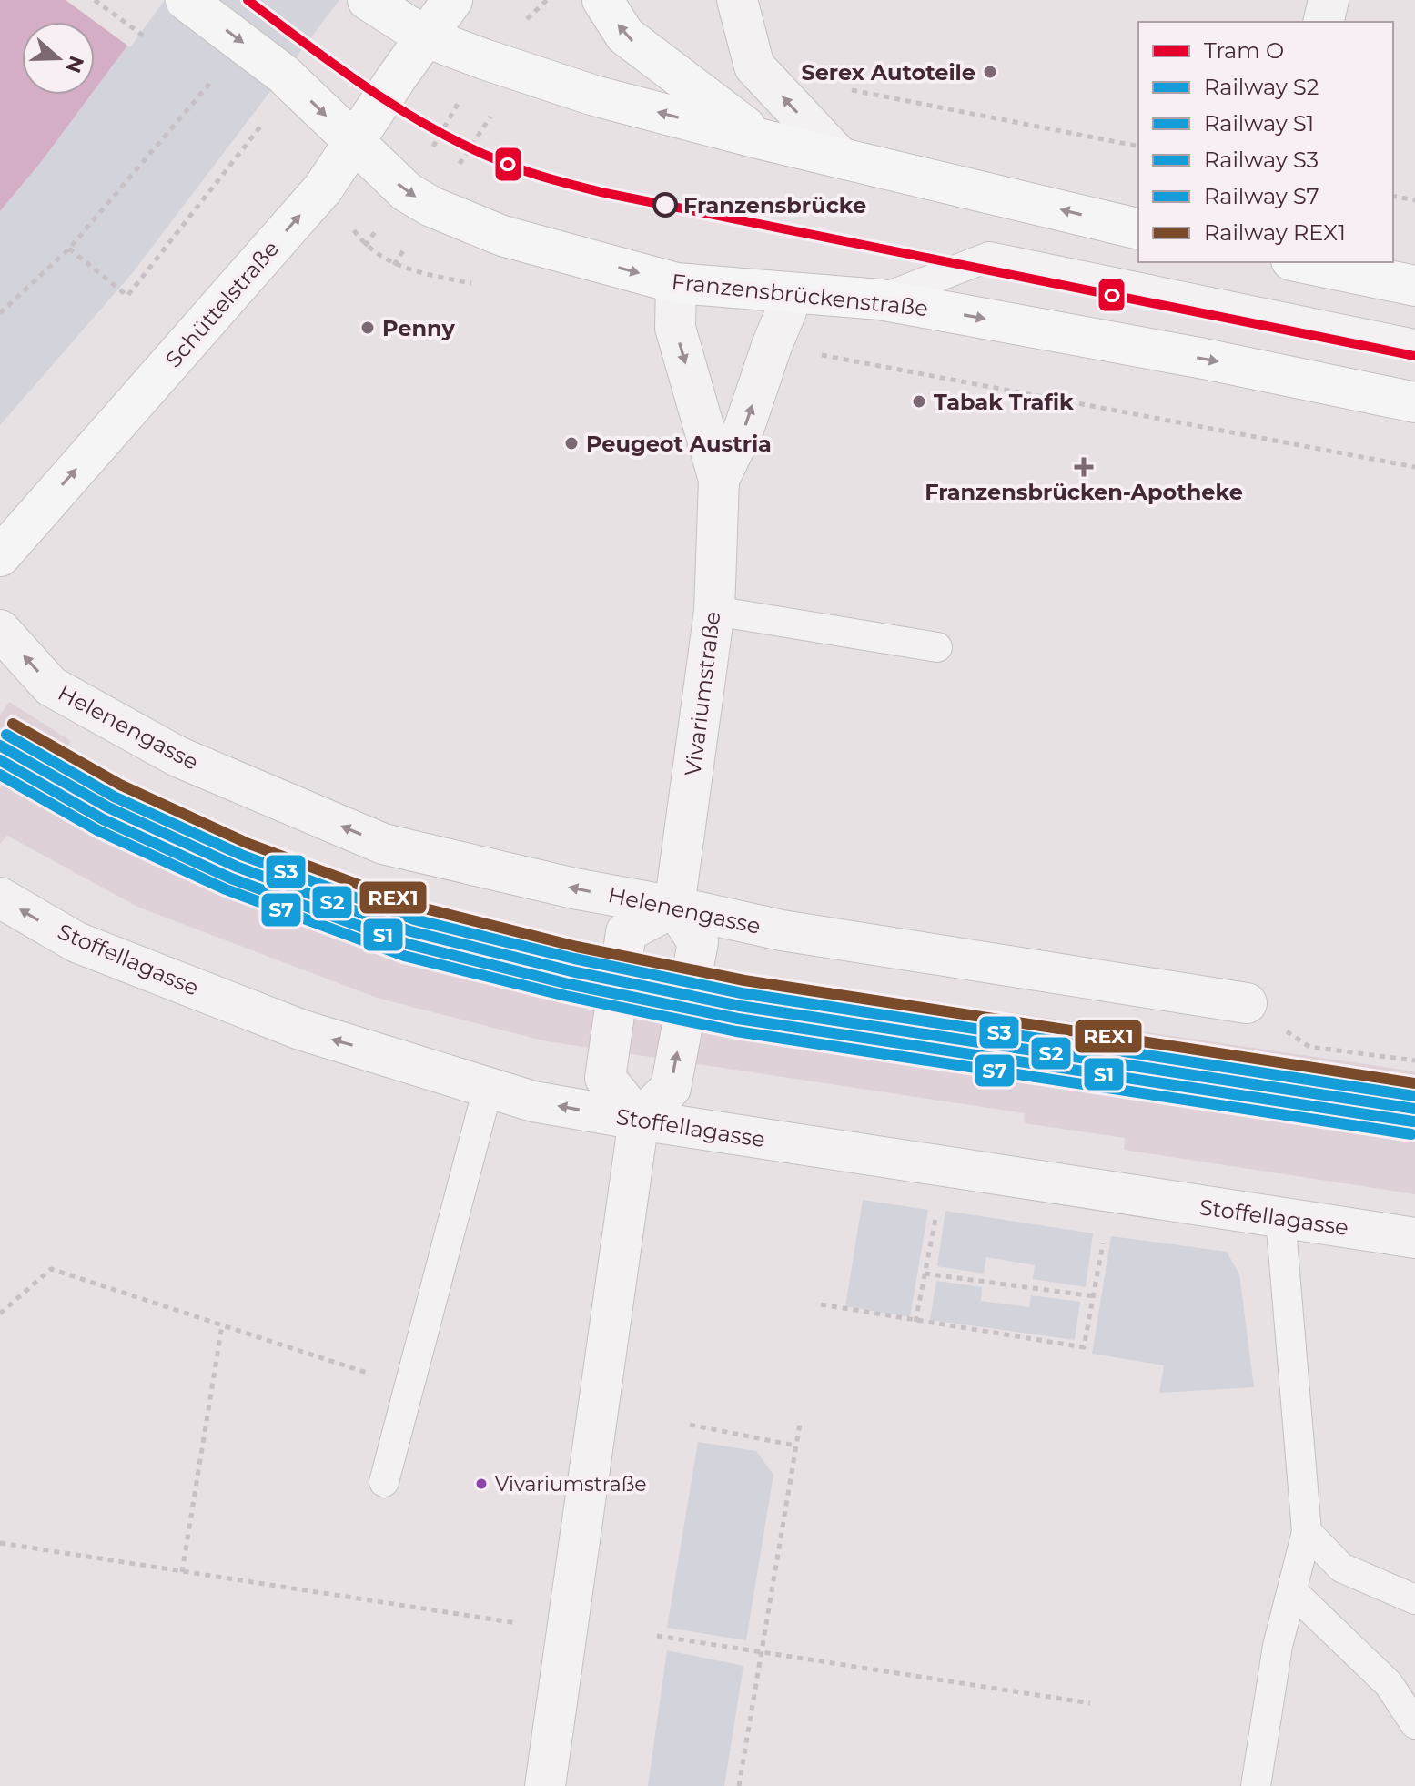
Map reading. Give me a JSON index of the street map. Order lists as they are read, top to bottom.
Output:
{
  "streets": {
    "main road": ["Franzensbrückenstraße", "Schüttelstraße"],
    "street": ["Vivariumstraße", "Helenengasse", "Stoffellagasse"]
  },
  "crossings": [
    ["Franzensbrückenstraße", "Schüttelstraße"],
    ["Franzensbrückenstraße", "Vivariumstraße"],
    ["Vivariumstraße", "Helenengasse"]
  ],
  "one_way": ["Schüttelstraße", "Helenengasse", "Stoffellagasse"],
  "places": {
    "other": [
      "Serex Autoteile",
      "Franzensbrücke",
      "Penny",
      "Tabak Trafik",
      "Peugeot Austria",
      "Vivariumstraße"
    ],
    "health": ["Franzensbrücken-Apotheke"]
  },
  "lines": [
    "tram line O",
    "rail line REX1",
    "rail line S3",
    "rail line S2",
    "rail line S1",
    "rail line S7"
  ],
  "legend": [
    "Tram O",
    "Railway S2",
    "Railway S1",
    "Railway S3",
    "Railway S7",
    "Railway REX1"
  ],
  "north": "right"
}
